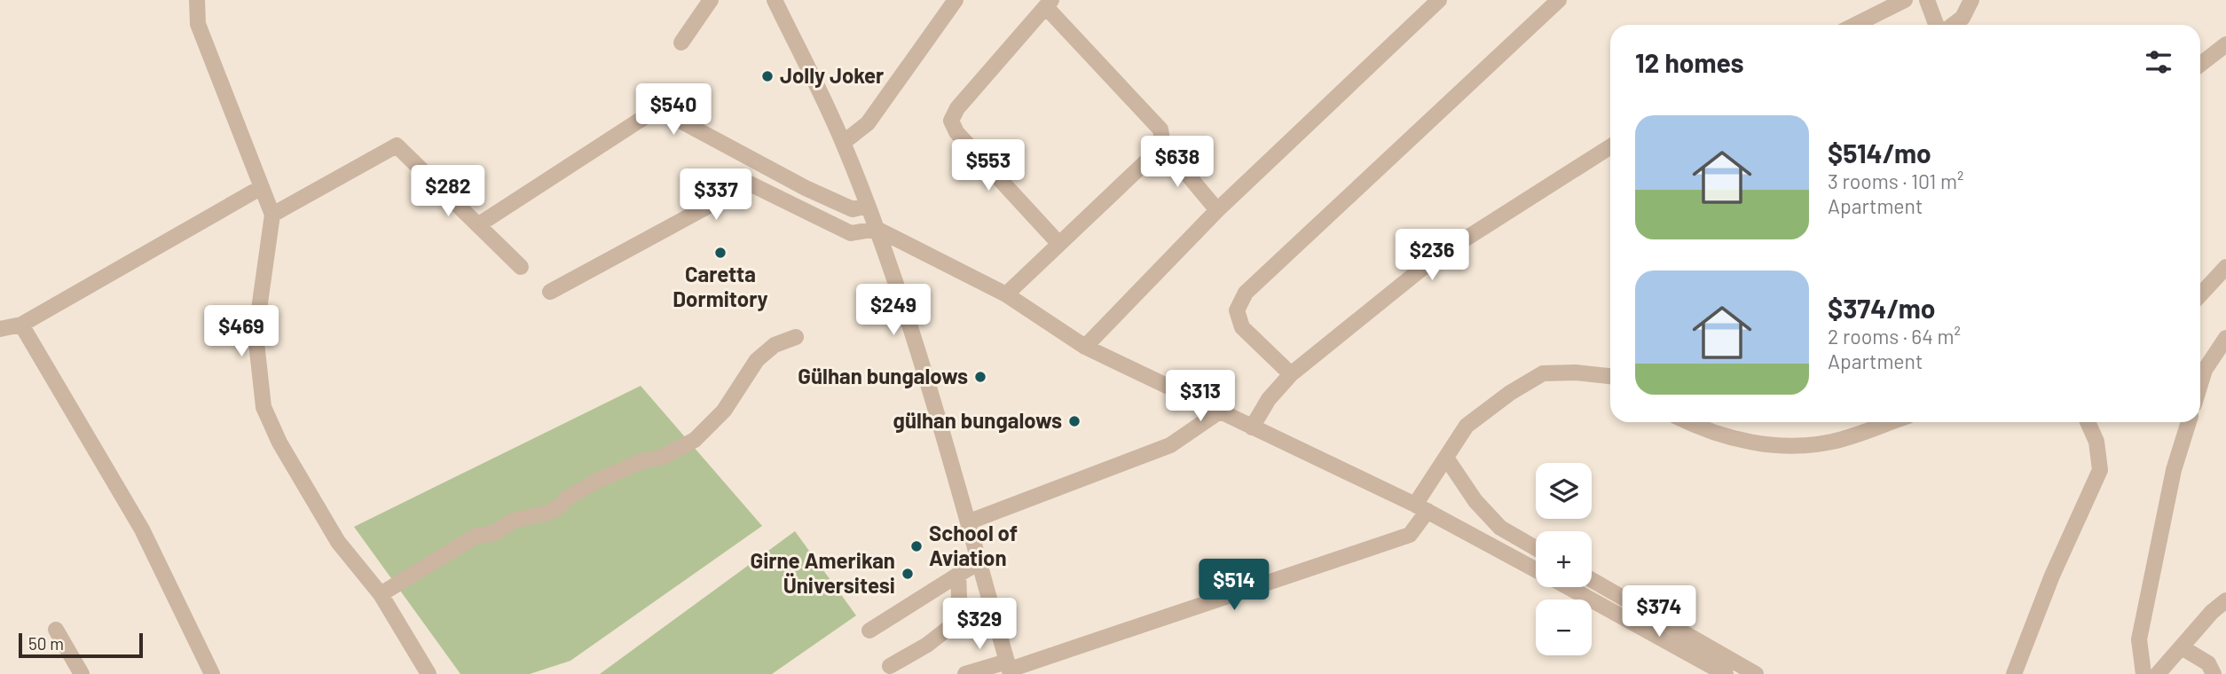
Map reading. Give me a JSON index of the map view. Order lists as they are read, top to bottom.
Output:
{
  "places": [
    "Jolly Joker",
    "Caretta Dormitory",
    "Gülhan bungalows",
    "gülhan bungalows",
    "School of Aviation",
    "Girne Amerikan Üniversitesi"
  ],
  "scale_bar": "50 m",
  "page": {
    "heading": "12 homes",
    "price": [
      "$540",
      "$638",
      "$553",
      "$282",
      "$337",
      "$236",
      "$249",
      "$469",
      "$313",
      "$514",
      "$374",
      "$329"
    ],
    "list": [
      {
        "name": "$514/mo",
        "note": "3 rooms · 101 m² · Apartment"
      },
      {
        "name": "$374/mo",
        "note": "2 rooms · 64 m² · Apartment"
      }
    ],
    "map_buttons": ["+", "−"],
    "scale": "50 m"
  }
}
